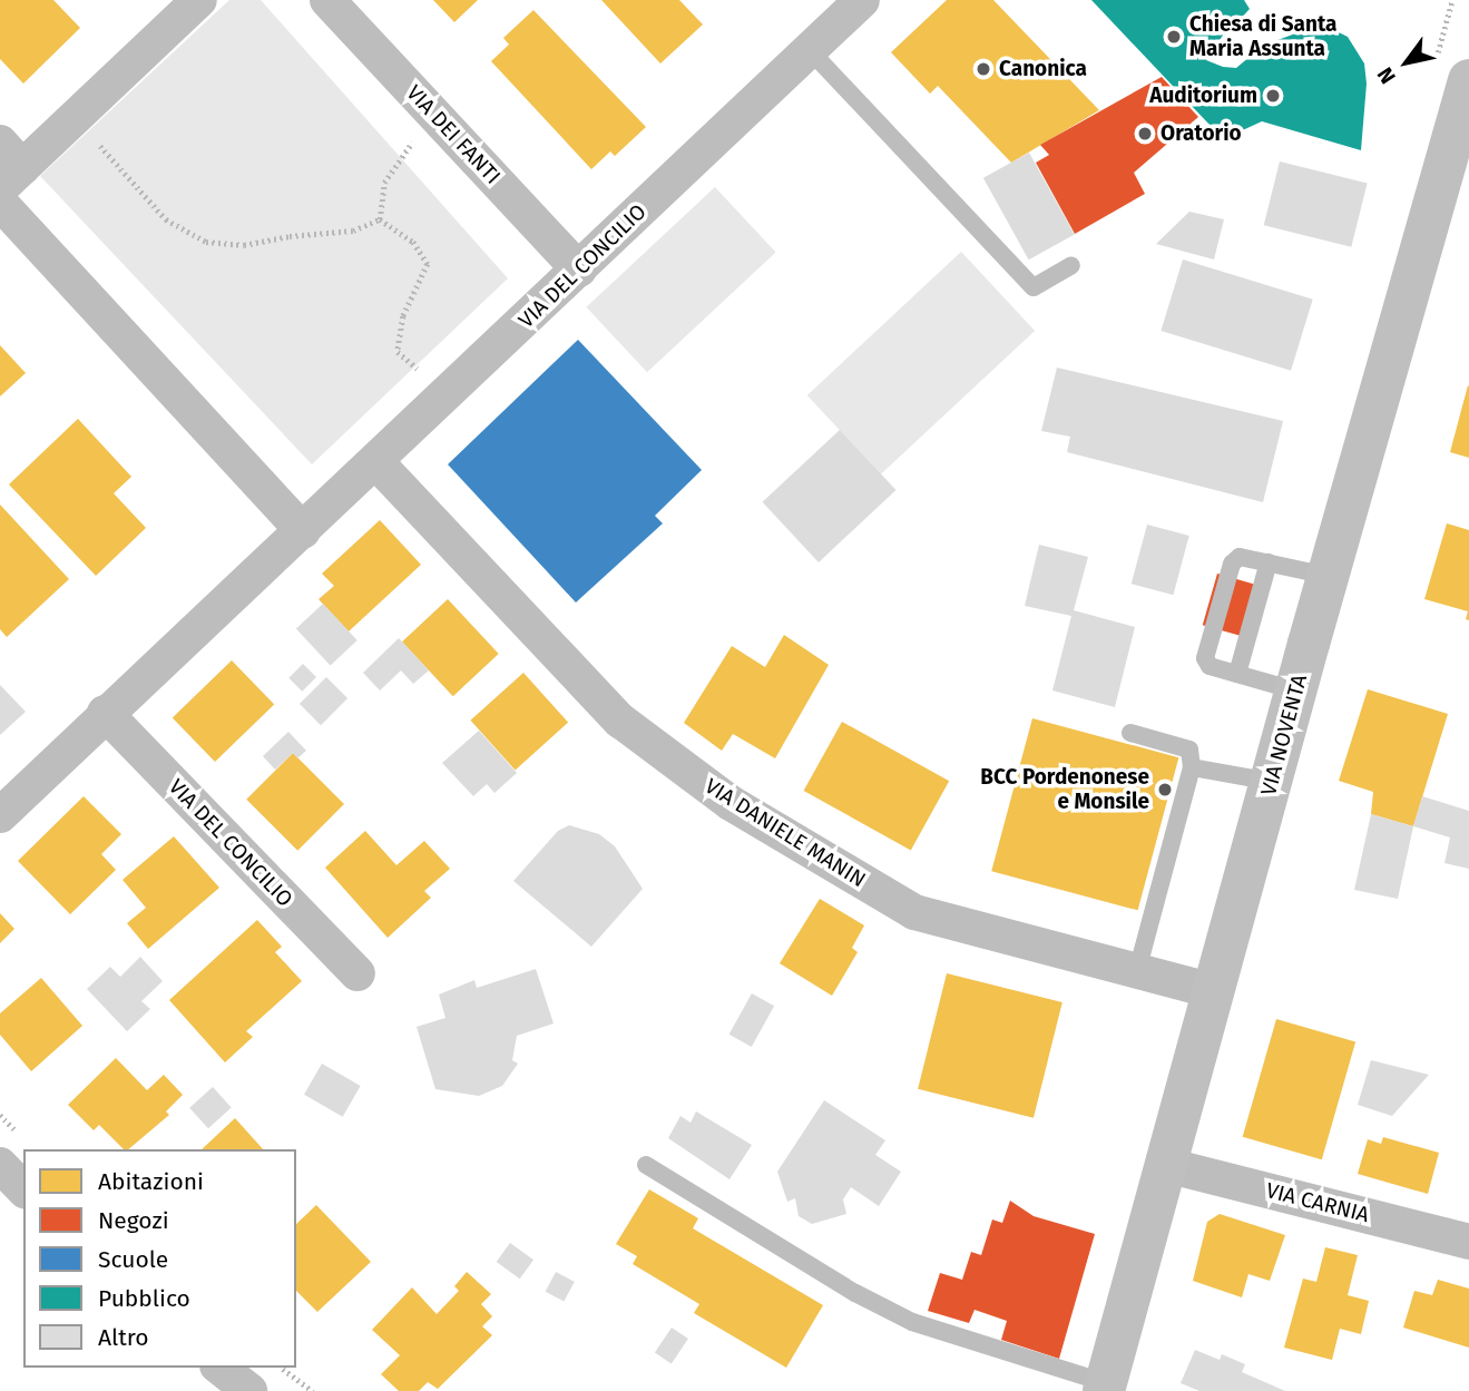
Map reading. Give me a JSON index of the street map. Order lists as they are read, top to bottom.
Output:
{
  "streets": {
    "street": [
      "VIA DEI FANTI",
      "VIA DEL CONCILIO",
      "VIA NOVENTA",
      "VIA DANIELE MANIN",
      "VIA CARNIA"
    ]
  },
  "crossings": [
    ["VIA DEI FANTI", "VIA DEL CONCILIO"],
    ["VIA DEL CONCILIO", "VIA DANIELE MANIN"],
    ["VIA NOVENTA", "VIA DANIELE MANIN"],
    ["VIA NOVENTA", "VIA CARNIA"]
  ],
  "places": [
    "Chiesa di Santa Maria Assunta",
    "Canonica",
    "Auditorium",
    "Oratorio",
    "BCC Pordenonese e Monsile"
  ],
  "legend": [
    "Abitazioni",
    "Negozi",
    "Scuole",
    "Pubblico",
    "Altro"
  ],
  "north": "bottom left"
}
